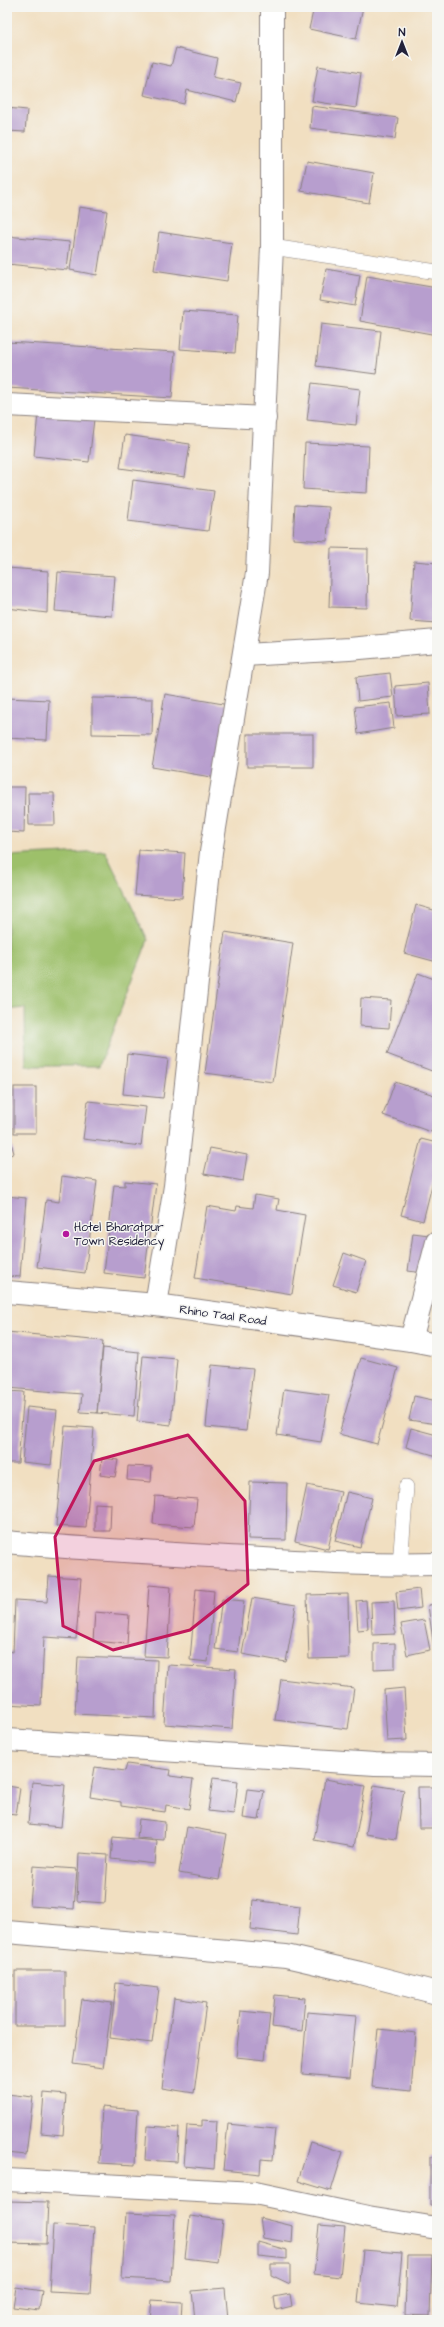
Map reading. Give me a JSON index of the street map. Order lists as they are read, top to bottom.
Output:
{
  "streets": {
    "street": ["Rhino Taal Road"]
  },
  "places": ["Hotel Bharatpur Town Residency"],
  "north": "top"
}
